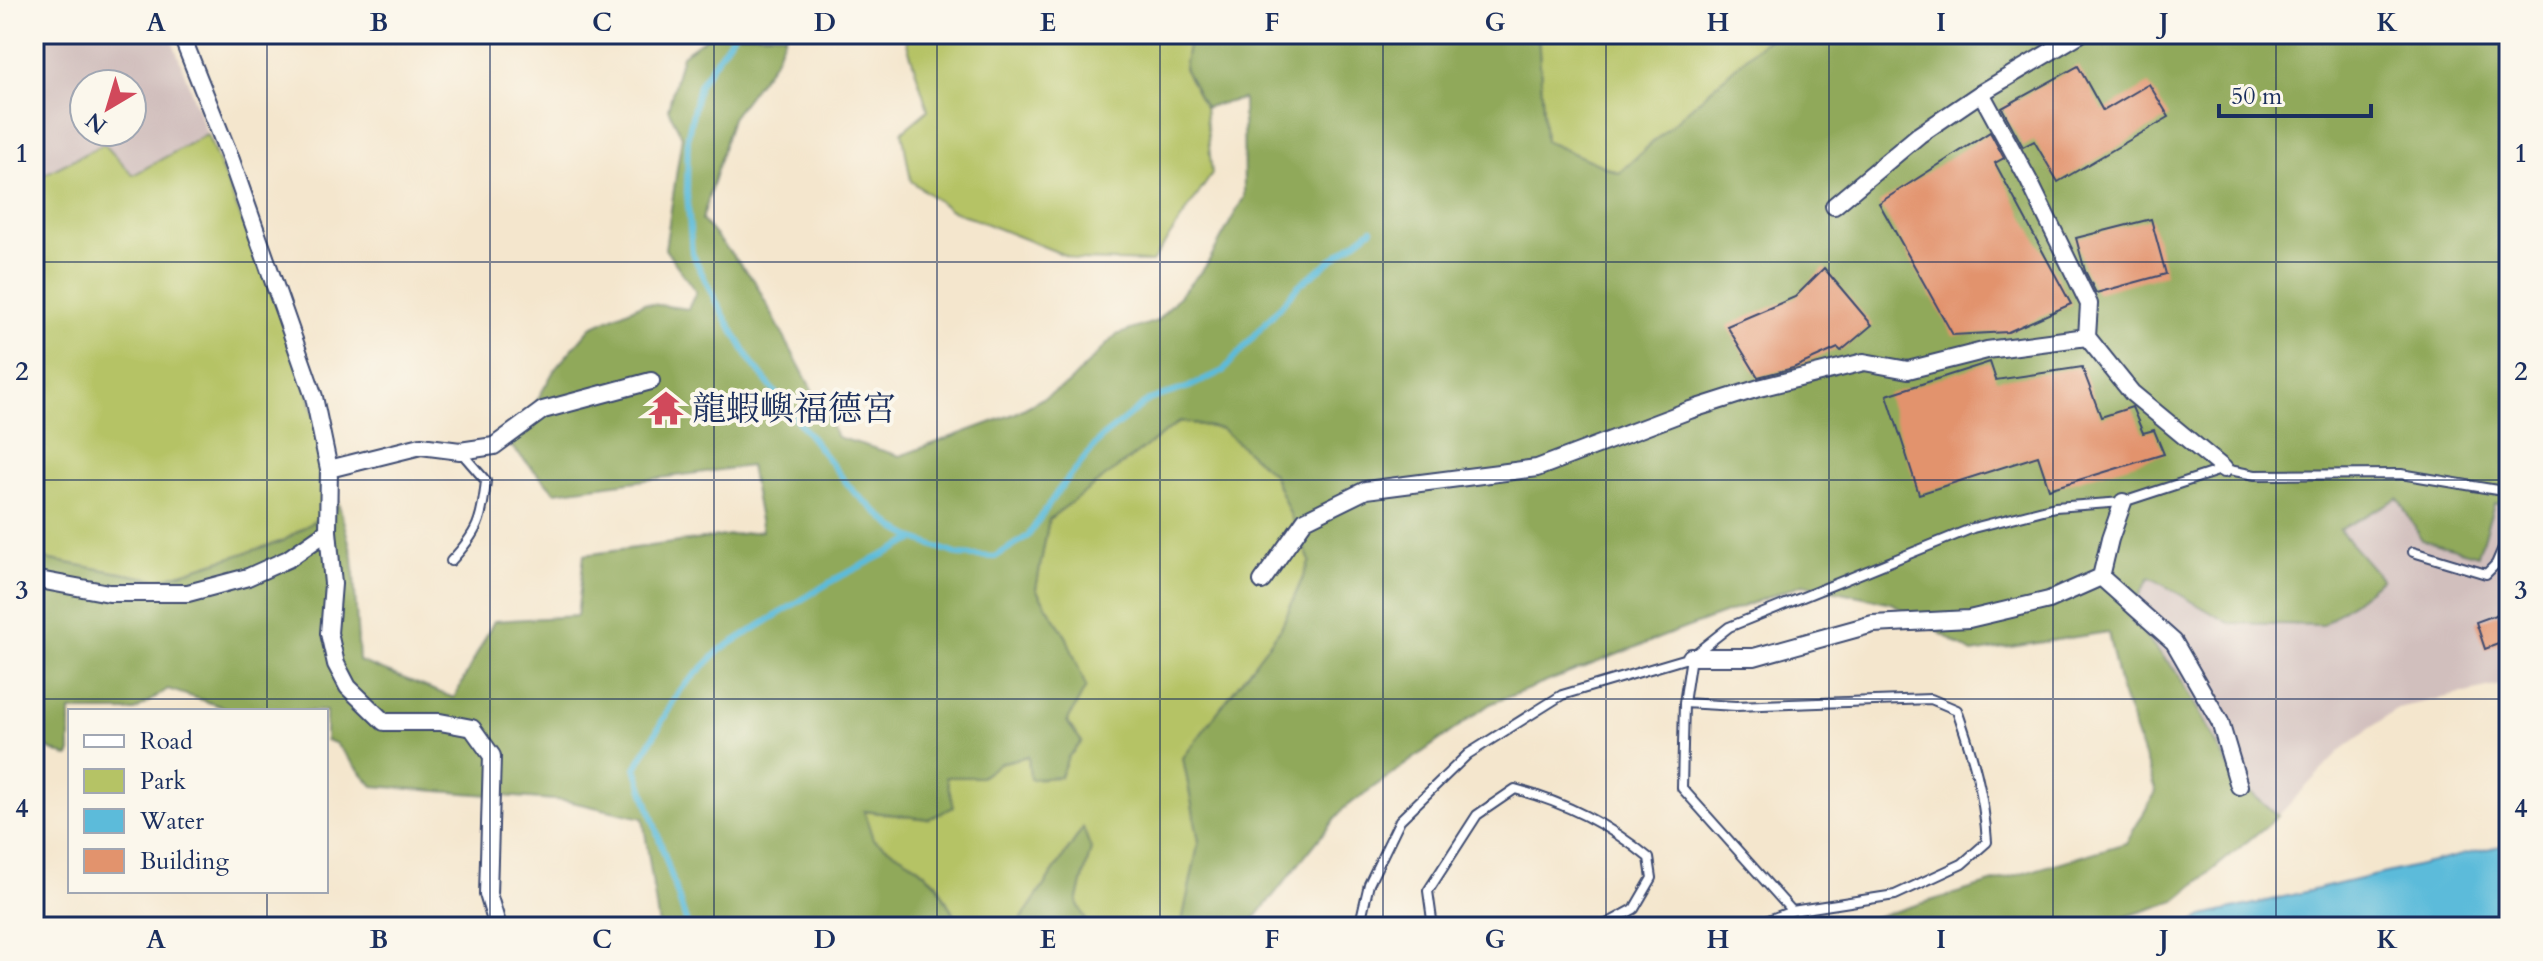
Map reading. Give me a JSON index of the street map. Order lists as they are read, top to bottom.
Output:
{
  "places": {
    "temple": ["龍蝦嶼福德宮"]
  },
  "legend": [
    "Road",
    "Park",
    "Water",
    "Building"
  ],
  "scale_bar": "50 m",
  "north": "bottom left",
  "grid": {
    "columns": [
      "A",
      "B",
      "C",
      "D",
      "E",
      "F",
      "G",
      "H",
      "I",
      "J",
      "K"
    ],
    "rows": [
      "1",
      "2",
      "3",
      "4"
    ]
  }
}
